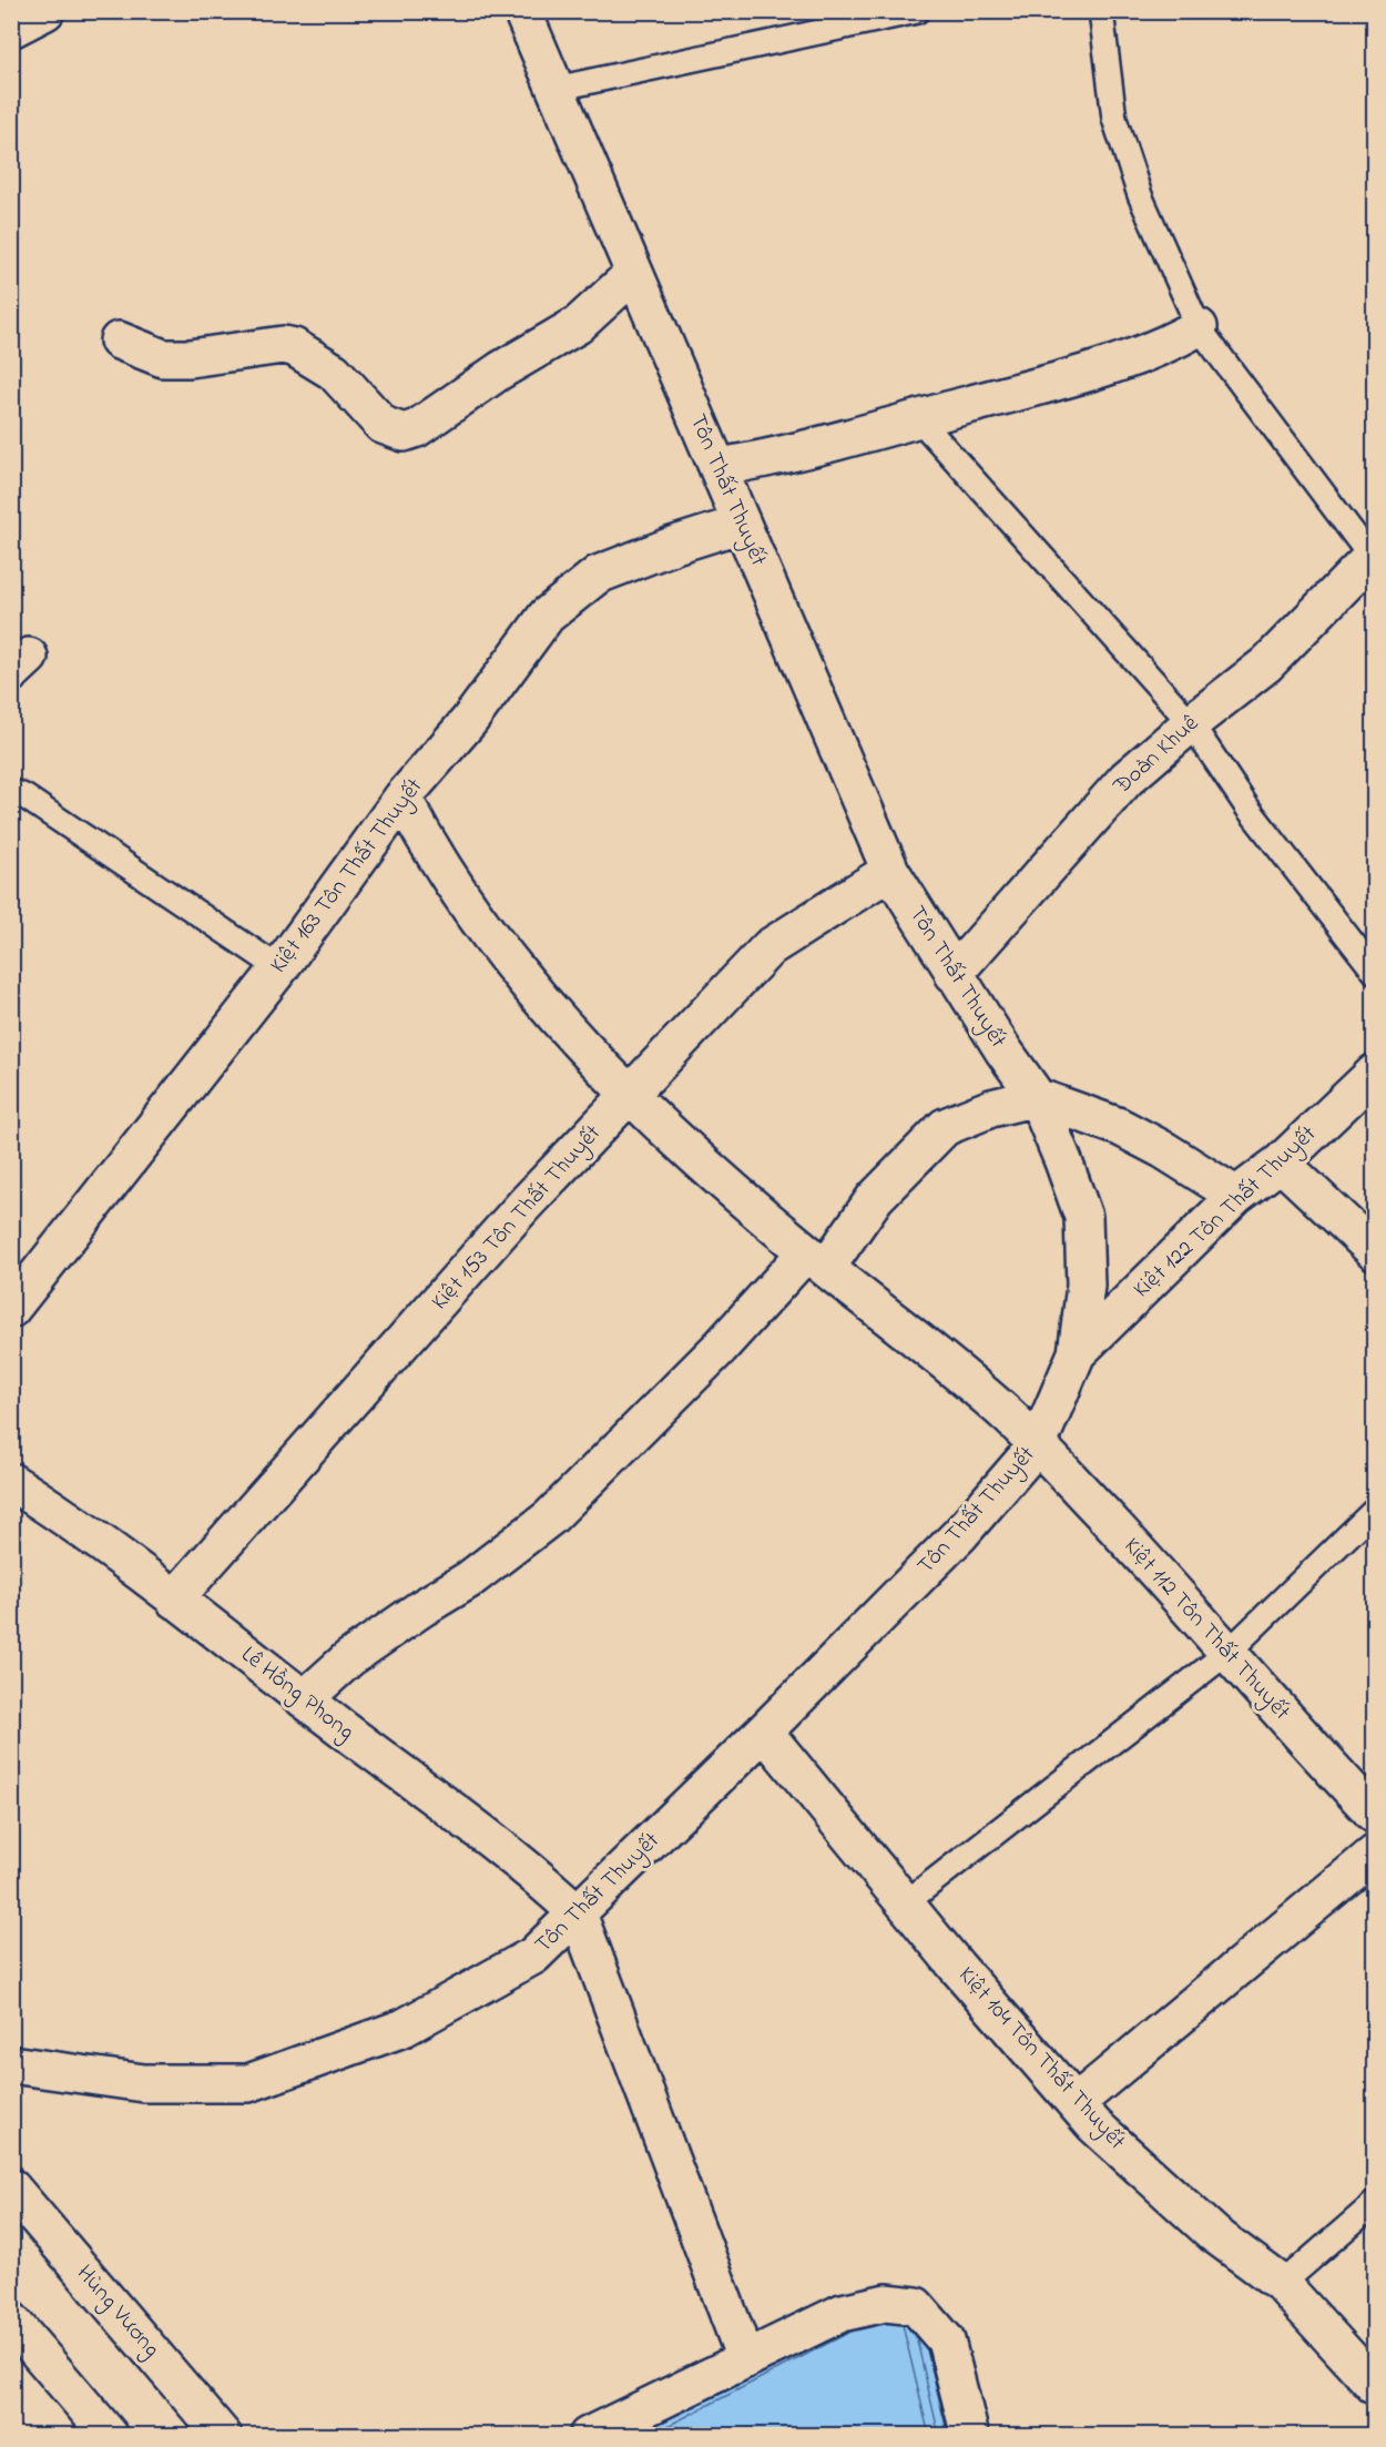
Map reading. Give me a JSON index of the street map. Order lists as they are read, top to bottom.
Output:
{
  "streets": {
    "street": [
      "Tôn Thất Thuyết",
      "Đoàn Khuê",
      "Kiệt 163 Tôn Thất Thuyết",
      "Kiệt 122 Tôn Thất Thuyết",
      "Kiệt 153 Tôn Thất Thuyết",
      "Kiệt 112 Tôn Thất Thuyết",
      "Lê Hồng Phong",
      "Kiệt 104 Tôn Thất Thuyết",
      "Hùng Vương"
    ]
  },
  "crossings": [
    ["Tôn Thất Thuyết", "Đoàn Khuê"],
    ["Tôn Thất Thuyết", "Kiệt 163 Tôn Thất Thuyết"],
    ["Tôn Thất Thuyết", "Kiệt 122 Tôn Thất Thuyết"],
    ["Tôn Thất Thuyết", "Kiệt 153 Tôn Thất Thuyết"],
    ["Tôn Thất Thuyết", "Kiệt 112 Tôn Thất Thuyết"],
    ["Tôn Thất Thuyết", "Lê Hồng Phong"],
    ["Tôn Thất Thuyết", "Kiệt 104 Tôn Thất Thuyết"],
    ["Kiệt 163 Tôn Thất Thuyết", "Kiệt 112 Tôn Thất Thuyết"],
    ["Kiệt 153 Tôn Thất Thuyết", "Kiệt 112 Tôn Thất Thuyết"],
    ["Kiệt 153 Tôn Thất Thuyết", "Lê Hồng Phong"]
  ]
}
